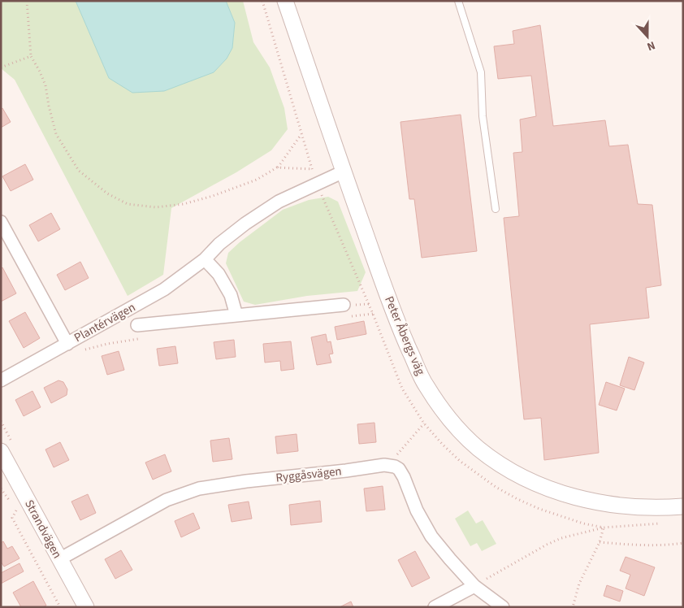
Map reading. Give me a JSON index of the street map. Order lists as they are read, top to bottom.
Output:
{
  "streets": {
    "street": [
      "Plantérvägen",
      "Peter Åbergs väg",
      "Ryggåsvägen",
      "Strandvägen"
    ]
  },
  "crossings": [
    ["Plantérvägen", "Peter Åbergs väg"],
    ["Ryggåsvägen", "Strandvägen"]
  ],
  "north": "bottom"
}
